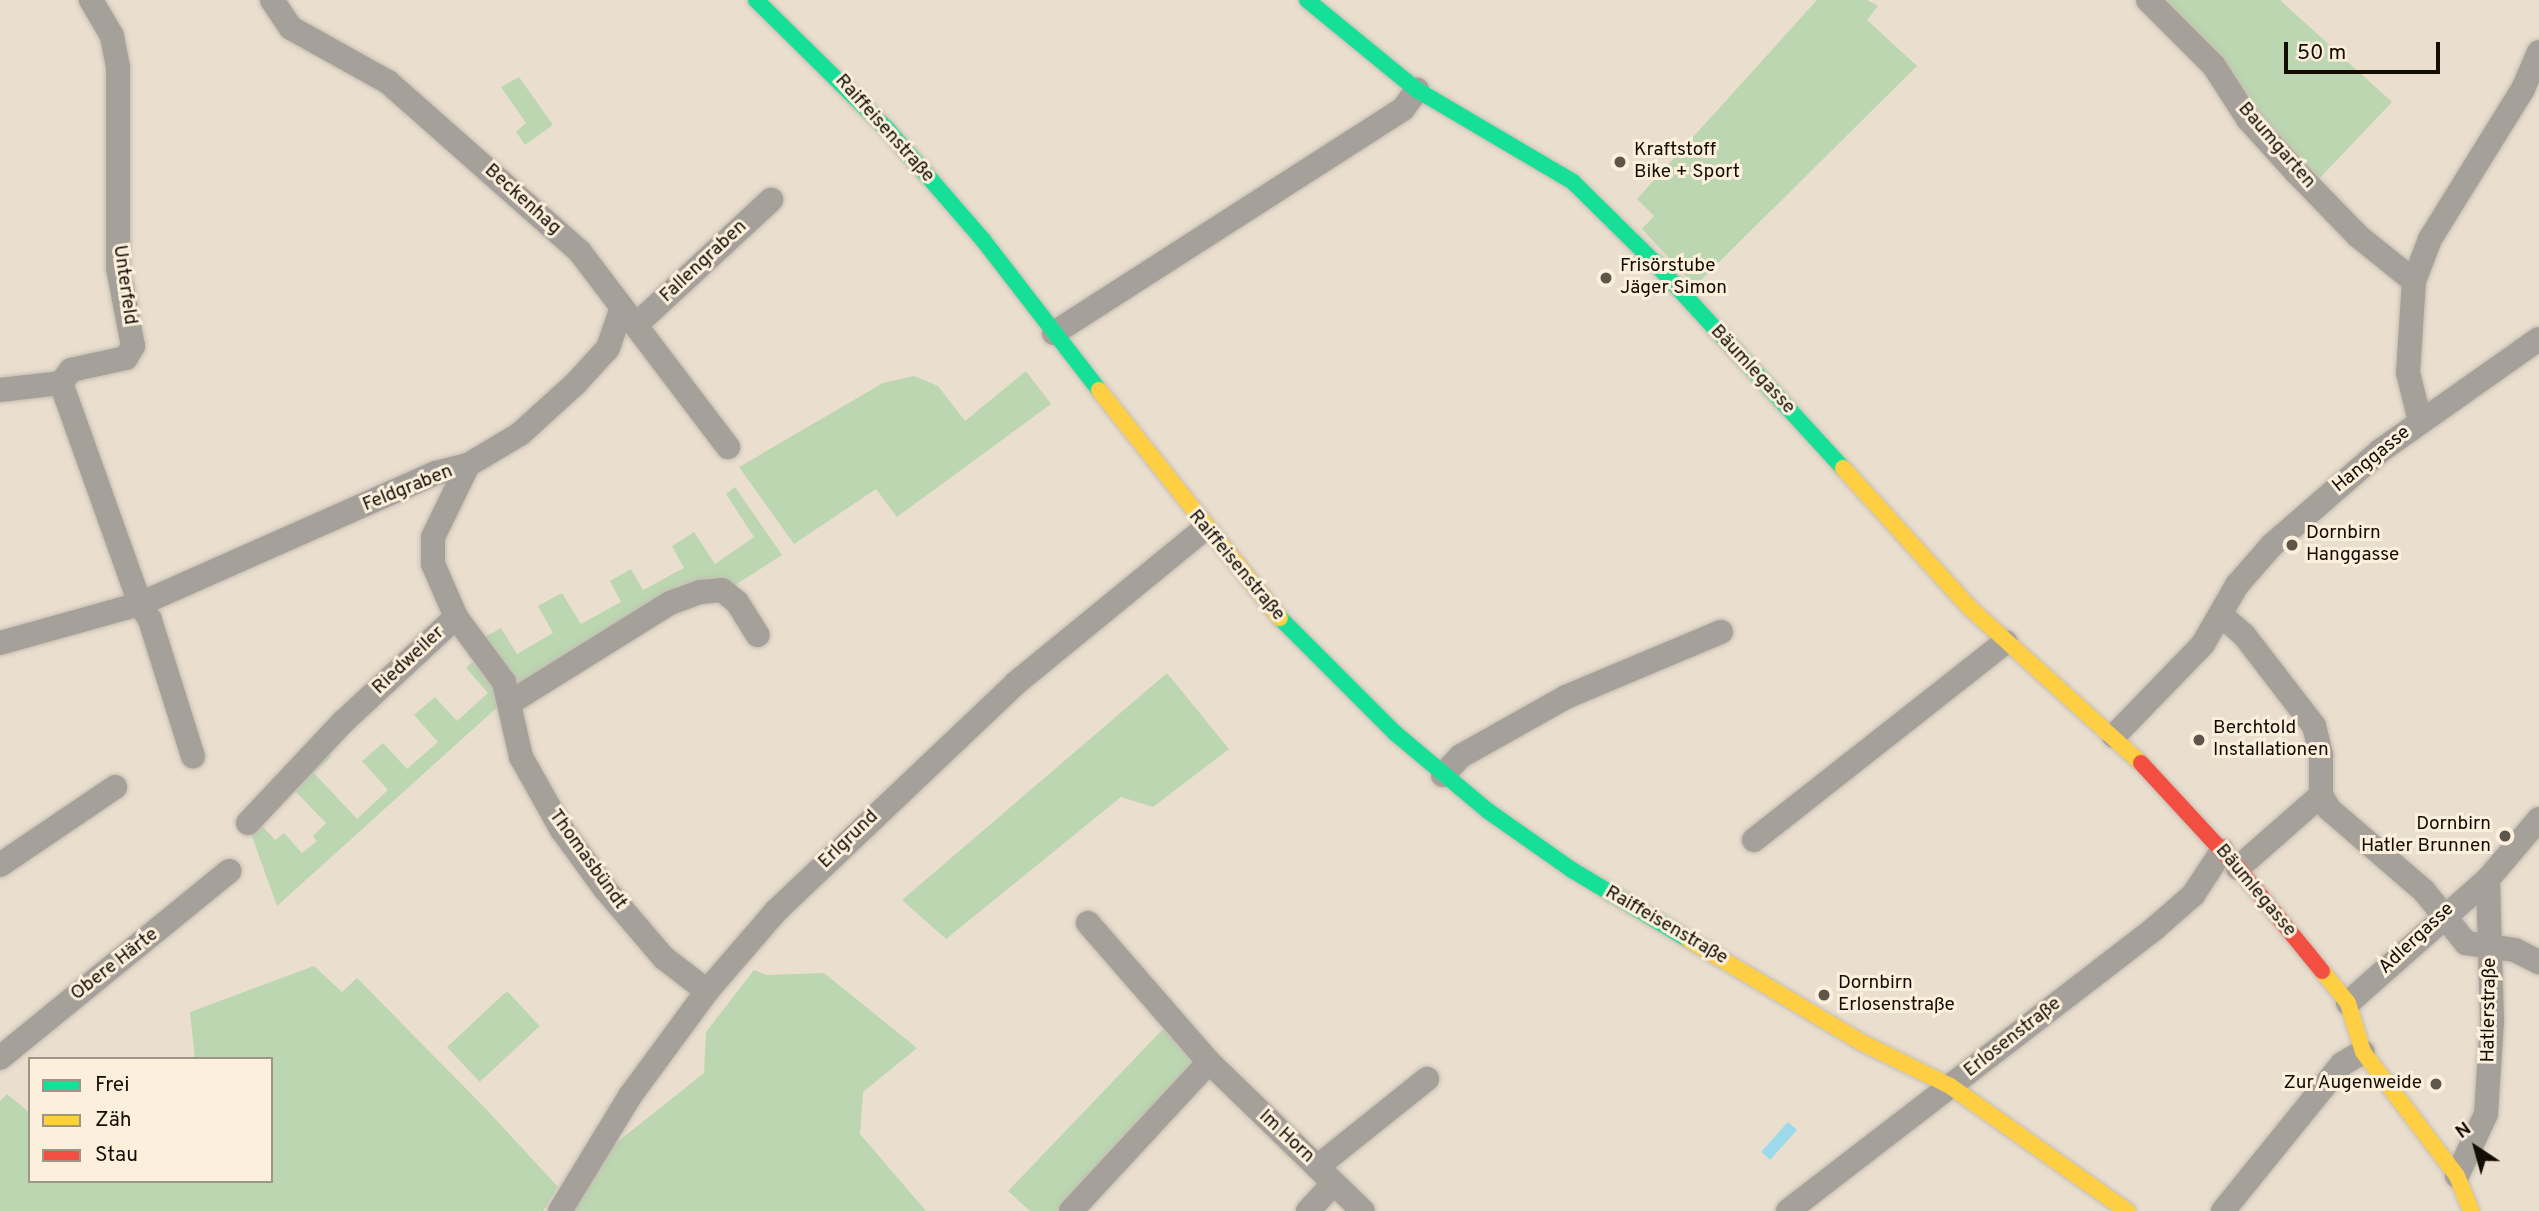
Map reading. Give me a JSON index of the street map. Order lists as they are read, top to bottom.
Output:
{
  "streets": {
    "street": [
      "Raiffeisenstraße",
      "Baumgarten",
      "Beckenhag",
      "Fallengraben",
      "Unterfeld",
      "Bäumlegasse",
      "Hanggasse",
      "Feldgraben",
      "Riedweiler",
      "Erlgrund",
      "Thomasbündt",
      "Adlergasse",
      "Obere Härte",
      "Hatlerstraße",
      "Erlosenstraße",
      "Im Horn"
    ]
  },
  "crossings": [
    ["Raiffeisenstraße", "Erlgrund"],
    ["Raiffeisenstraße", "Erlosenstraße"],
    ["Baumgarten", "Hanggasse"],
    ["Beckenhag", "Fallengraben"],
    ["Beckenhag", "Feldgraben"],
    ["Fallengraben", "Feldgraben"],
    ["Bäumlegasse", "Hanggasse"],
    ["Bäumlegasse", "Adlergasse"],
    ["Bäumlegasse", "Hatlerstraße"],
    ["Bäumlegasse", "Erlosenstraße"],
    ["Feldgraben", "Riedweiler"],
    ["Riedweiler", "Thomasbündt"],
    ["Erlgrund", "Thomasbündt"],
    ["Adlergasse", "Hatlerstraße"]
  ],
  "places": [
    "Kraftstoff Bike + Sport",
    "Frisörstube Jäger Simon",
    "Dornbirn Hanggasse",
    "Berchtold Installationen",
    "Dornbirn Hatler Brunnen",
    "Dornbirn Erlosenstraße",
    "Zur Augenweide"
  ],
  "legend": ["Frei", "Zäh", "Stau"],
  "scale_bar": "50 m",
  "north": "top left"
}
